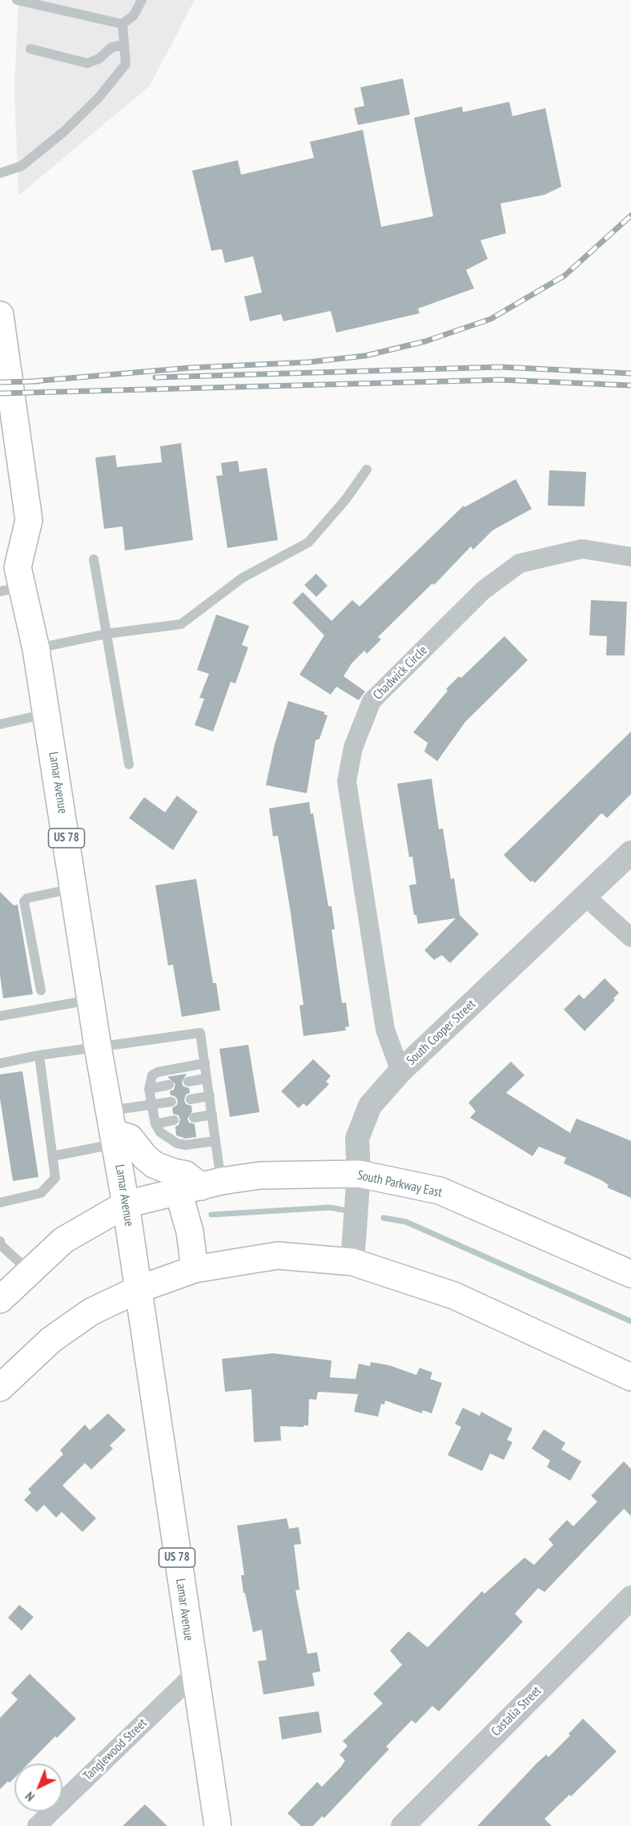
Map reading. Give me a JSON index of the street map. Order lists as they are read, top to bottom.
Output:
{
  "streets": {
    "main road": ["Lamar Avenue", "US 78", "South Parkway East"],
    "street": [
      "Chadwick Circle",
      "South Cooper Street",
      "Castalia Street",
      "Tanglewood Street"
    ]
  },
  "crossings": [
    ["Chadwick Circle", "South Cooper Street"],
    ["Lamar Avenue", "South Parkway East"],
    ["Lamar Avenue", "Tanglewood Street"],
    ["South Cooper Street", "South Parkway East"]
  ],
  "north": "bottom left"
}
